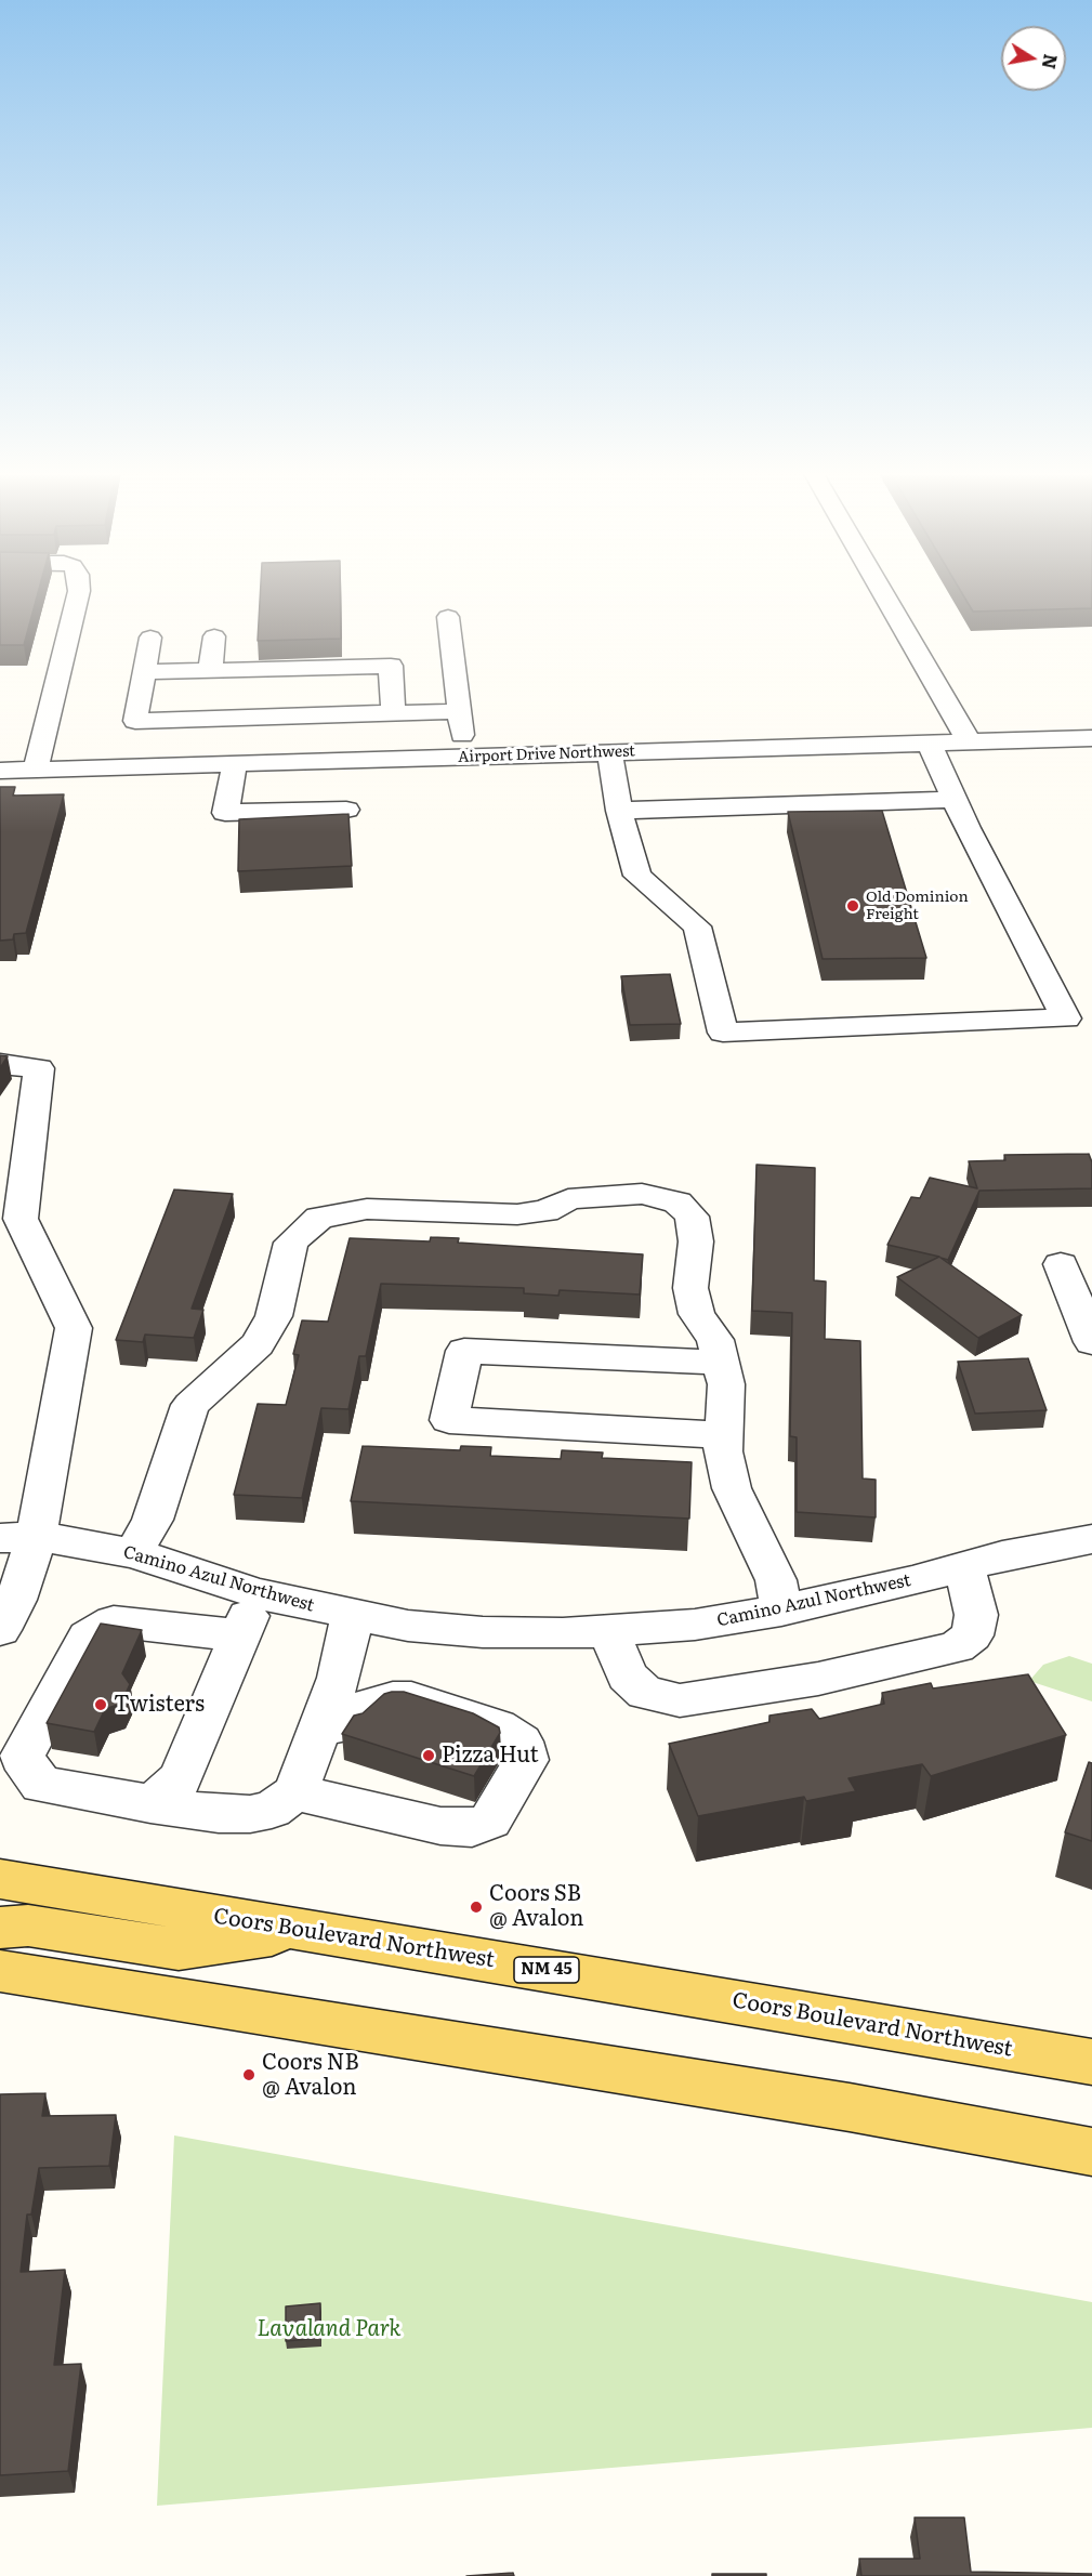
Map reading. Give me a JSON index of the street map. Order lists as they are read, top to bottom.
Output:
{
  "streets": {
    "main road": ["Coors Boulevard Northwest", "NM 45"],
    "street": ["Airport Drive Northwest", "Camino Azul Northwest"]
  },
  "parks": ["Lavaland Park"],
  "places": [
    "Old Dominion Freight",
    "Twisters",
    "Pizza Hut",
    "Coors SB @ Avalon",
    "Coors NB @ Avalon"
  ],
  "north": "right"
}
